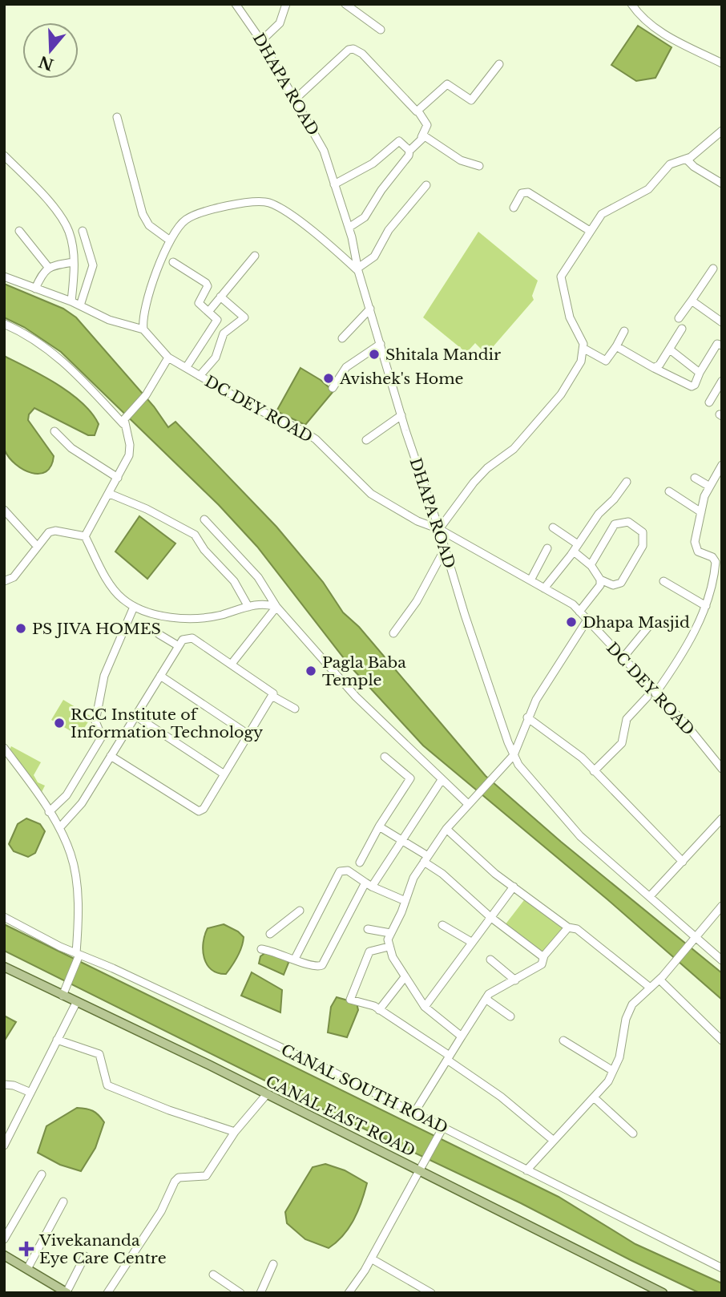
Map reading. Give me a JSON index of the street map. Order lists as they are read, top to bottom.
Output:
{
  "streets": {
    "main road": ["CANAL EAST ROAD"],
    "street": ["DHAPA ROAD", "DC DEY ROAD", "CANAL SOUTH ROAD"]
  },
  "crossings": [
    ["DHAPA ROAD", "DC DEY ROAD"]
  ],
  "places": {
    "other": [
      "Shitala Mandir",
      "Avishek's Home",
      "Dhapa Masjid",
      "PS JIVA HOMES",
      "Pagla Baba Temple",
      "RCC Institute of Information Technology"
    ],
    "health": ["Vivekananda Eye Care Centre"]
  },
  "north": "bottom"
}
